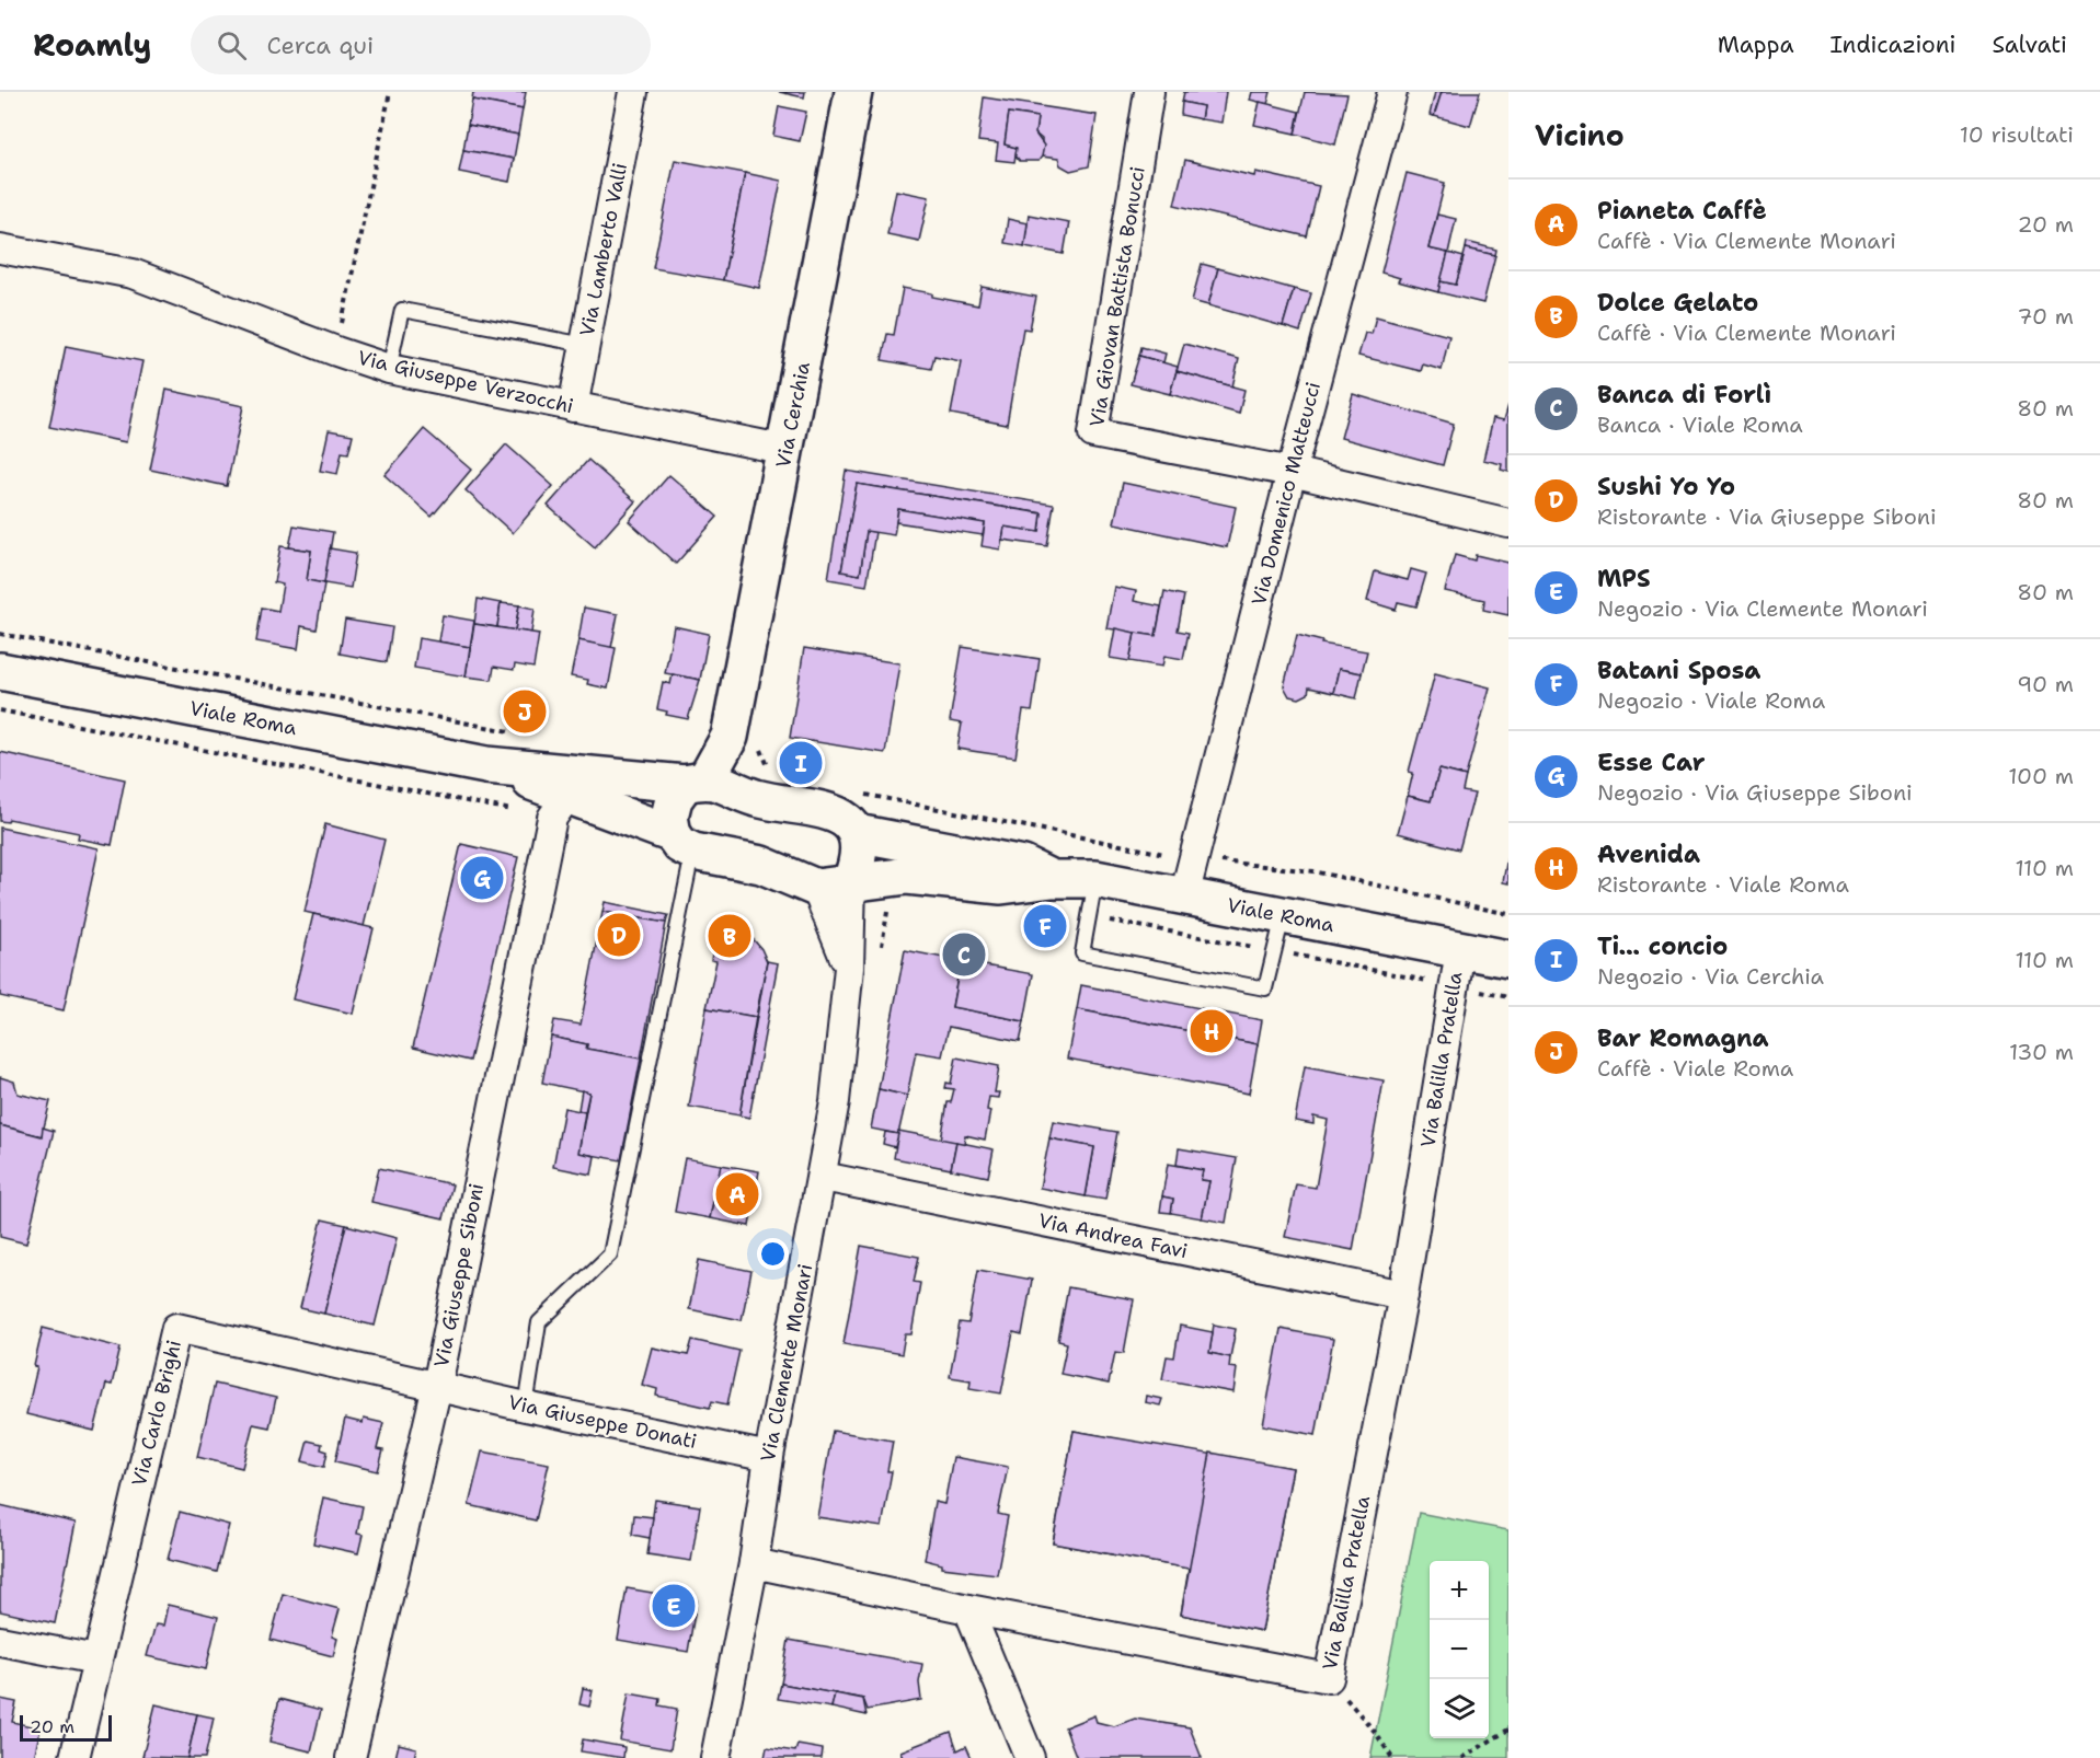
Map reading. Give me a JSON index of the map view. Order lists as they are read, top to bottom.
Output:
{
  "streets": {
    "main road": ["Via Cerchia", "Viale Roma"],
    "street": [
      "Via Lamberto Valli",
      "Via Giovan Battista Bonucci",
      "Via Giuseppe Verzocchi",
      "Via Domenico Matteucci",
      "Via Balilla Pratella",
      "Via Andrea Favi",
      "Via Giuseppe Siboni",
      "Via Clemente Monari",
      "Via Carlo Brighi",
      "Via Giuseppe Donati"
    ]
  },
  "crossings": [
    ["Via Lamberto Valli", "Via Giuseppe Verzocchi"],
    ["Via Giovan Battista Bonucci", "Via Domenico Matteucci"],
    ["Via Giuseppe Verzocchi", "Via Cerchia"],
    ["Via Cerchia", "Viale Roma"],
    ["Via Domenico Matteucci", "Viale Roma"],
    ["Viale Roma", "Via Balilla Pratella"],
    ["Viale Roma", "Via Giuseppe Siboni"],
    ["Viale Roma", "Via Clemente Monari"],
    ["Via Balilla Pratella", "Via Andrea Favi"],
    ["Via Balilla Pratella", "Via Clemente Monari"],
    ["Via Andrea Favi", "Via Clemente Monari"],
    ["Via Giuseppe Siboni", "Via Carlo Brighi"],
    ["Via Giuseppe Siboni", "Via Giuseppe Donati"],
    ["Via Clemente Monari", "Via Giuseppe Donati"],
    ["Via Carlo Brighi", "Via Giuseppe Donati"]
  ],
  "scale_bar": "20 m",
  "page": {
    "header": "Roamly",
    "search": "Cerca qui",
    "nav": ["Mappa", "Indicazioni", "Salvati"],
    "heading": ["Vicino", "10 risultati"],
    "list": [
      {
        "mark": "A",
        "name": "Pianeta Caffè",
        "note": "Caffè · Via Clemente Monari",
        "value": "20 m"
      },
      {
        "mark": "B",
        "name": "Dolce Gelato",
        "note": "Caffè · Via Clemente Monari",
        "value": "70 m"
      },
      {
        "mark": "C",
        "name": "Banca di Forlì",
        "note": "Banca · Viale Roma",
        "value": "80 m"
      },
      {
        "mark": "D",
        "name": "Sushi Yo Yo",
        "note": "Ristorante · Via Giuseppe Siboni",
        "value": "80 m"
      },
      {
        "mark": "E",
        "name": "MPS",
        "note": "Negozio · Via Clemente Monari",
        "value": "80 m"
      },
      {
        "mark": "F",
        "name": "Batani Sposa",
        "note": "Negozio · Viale Roma",
        "value": "90 m"
      },
      {
        "mark": "G",
        "name": "Esse Car",
        "note": "Negozio · Via Giuseppe Siboni",
        "value": "100 m"
      },
      {
        "mark": "H",
        "name": "Avenida",
        "note": "Ristorante · Viale Roma",
        "value": "110 m"
      },
      {
        "mark": "I",
        "name": "Ti... concio",
        "note": "Negozio · Via Cerchia",
        "value": "110 m"
      },
      {
        "mark": "J",
        "name": "Bar Romagna",
        "note": "Caffè · Viale Roma",
        "value": "130 m"
      }
    ],
    "pins": [
      "J",
      "I",
      "G",
      "F",
      "D",
      "B",
      "C",
      "H",
      "A",
      "E"
    ],
    "map_buttons": ["+", "−"],
    "scale": "20 m"
  }
}
